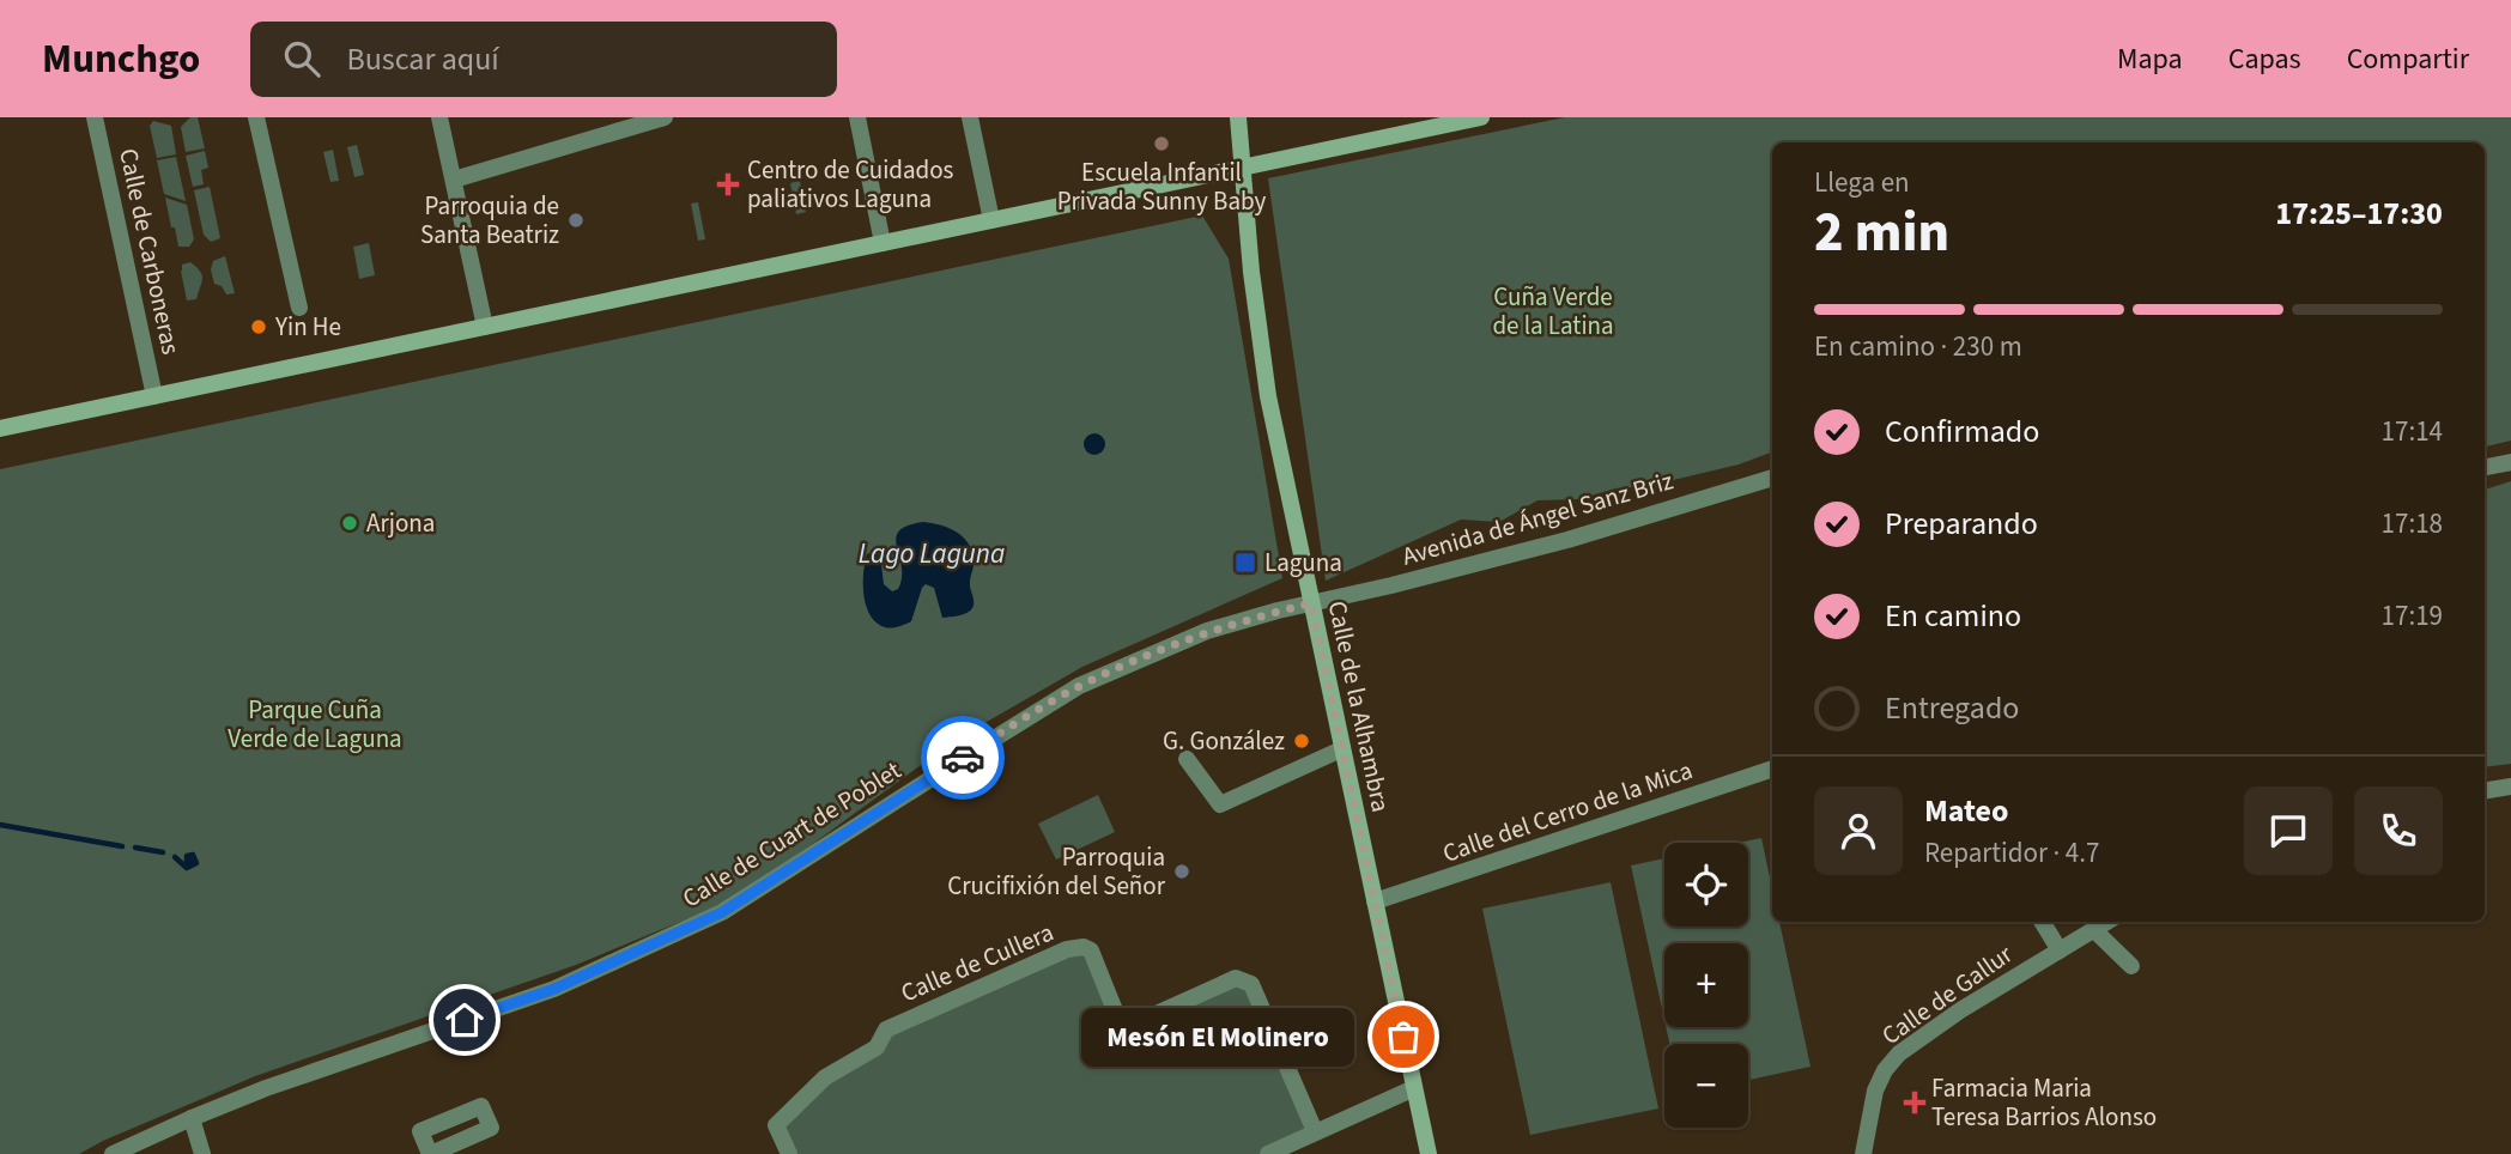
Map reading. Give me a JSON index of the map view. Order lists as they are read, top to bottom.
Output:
{
  "streets": {
    "street": [
      "Calle de Carboneras",
      "Avenida de Ángel Sanz Briz",
      "Calle de la Alhambra",
      "Calle del Cerro de la Mica",
      "Calle de Cuart de Poblet",
      "Calle de Cullera",
      "Calle de Gallur"
    ]
  },
  "crossings": [
    ["Avenida de Ángel Sanz Briz", "Calle de la Alhambra"],
    ["Avenida de Ángel Sanz Briz", "Calle de Cuart de Poblet"],
    ["Calle de la Alhambra", "Calle del Cerro de la Mica"],
    ["Calle de la Alhambra", "Calle de Cuart de Poblet"]
  ],
  "water": ["Lago Laguna"],
  "parks": ["Cuña Verde de la Latina", "Parque Cuña Verde de Laguna"],
  "places": {
    "other": [
      "Escuela Infantil Privada Sunny Baby",
      "Parroquia de Santa Beatriz",
      "Yin He",
      "Arjona",
      "G. González",
      "Parroquia Crucifixión del Señor",
      "Mesón El Molinero"
    ],
    "health": ["Centro de Cuidados paliativos Laguna", "Farmacia Maria Teresa Barrios Alonso"],
    "transit": ["Laguna"]
  },
  "page": {
    "header": "Munchgo",
    "search": "Buscar aquí",
    "nav": ["Mapa", "Capas", "Compartir"],
    "heading": ["2 min", "Llega en", "17:25–17:30"],
    "panel": ["Mateo", "Repartidor · 4.7"],
    "bar": "En camino · 230 m",
    "list": [
      ["Confirmado", "17:14"],
      ["Preparando", "17:18"],
      ["En camino", "17:19"],
      "Entregado"
    ],
    "map_buttons": ["+", "−"],
    "bubble": "Mesón El Molinero"
  }
}
